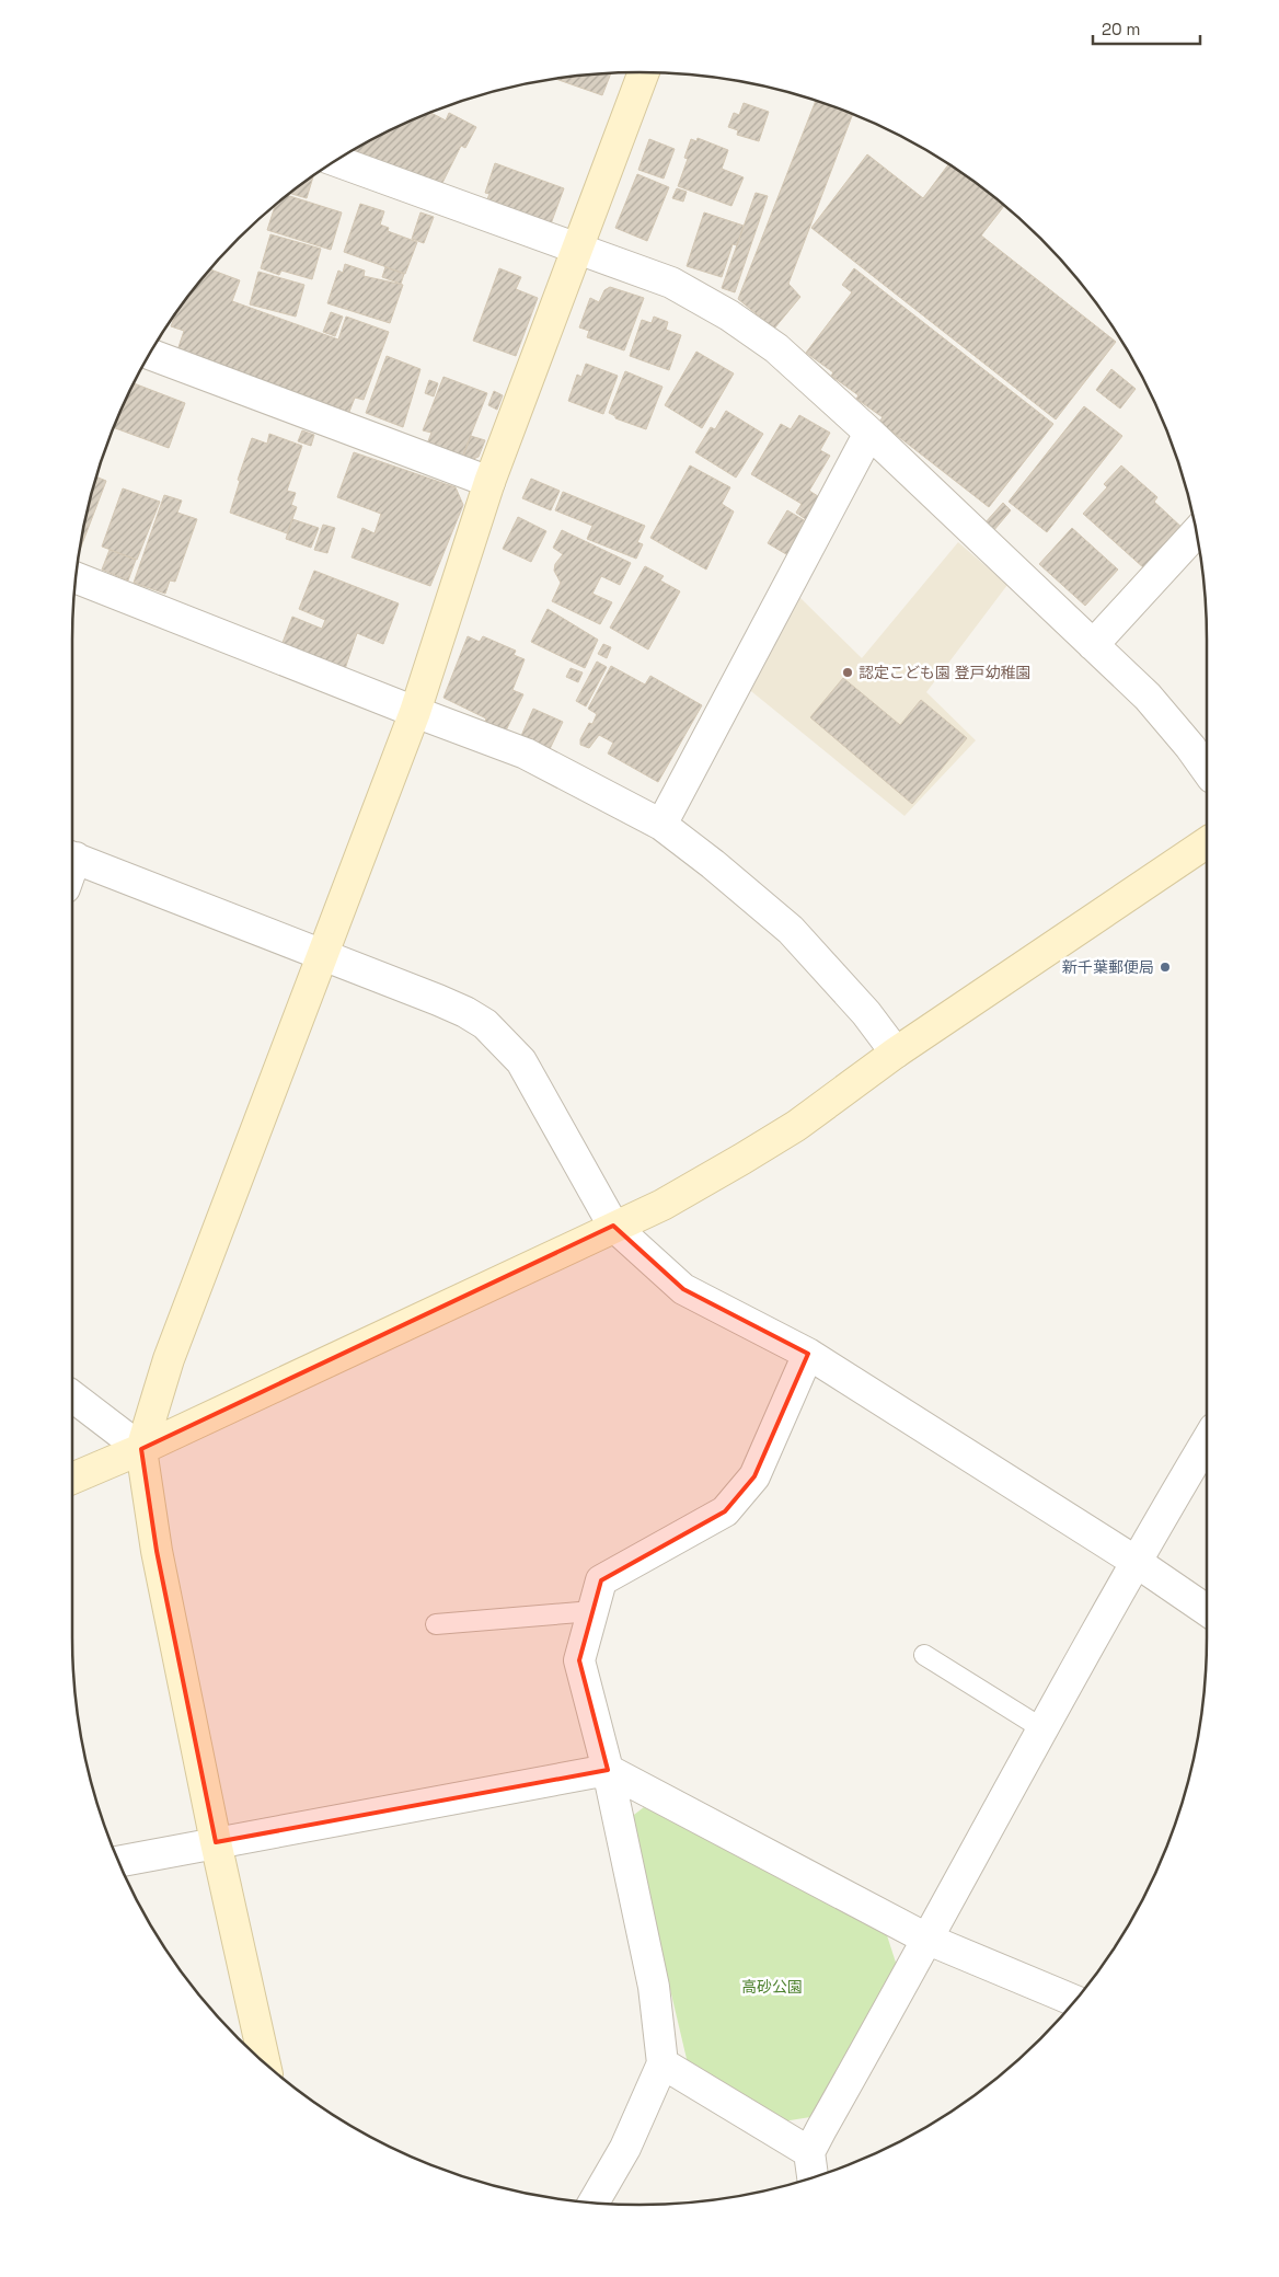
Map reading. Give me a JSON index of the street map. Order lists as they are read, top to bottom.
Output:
{
  "parks": ["高砂公園"],
  "places": ["認定こども園 登戸幼稚園", "新千葉郵便局"],
  "scale_bar": "20 m"
}
